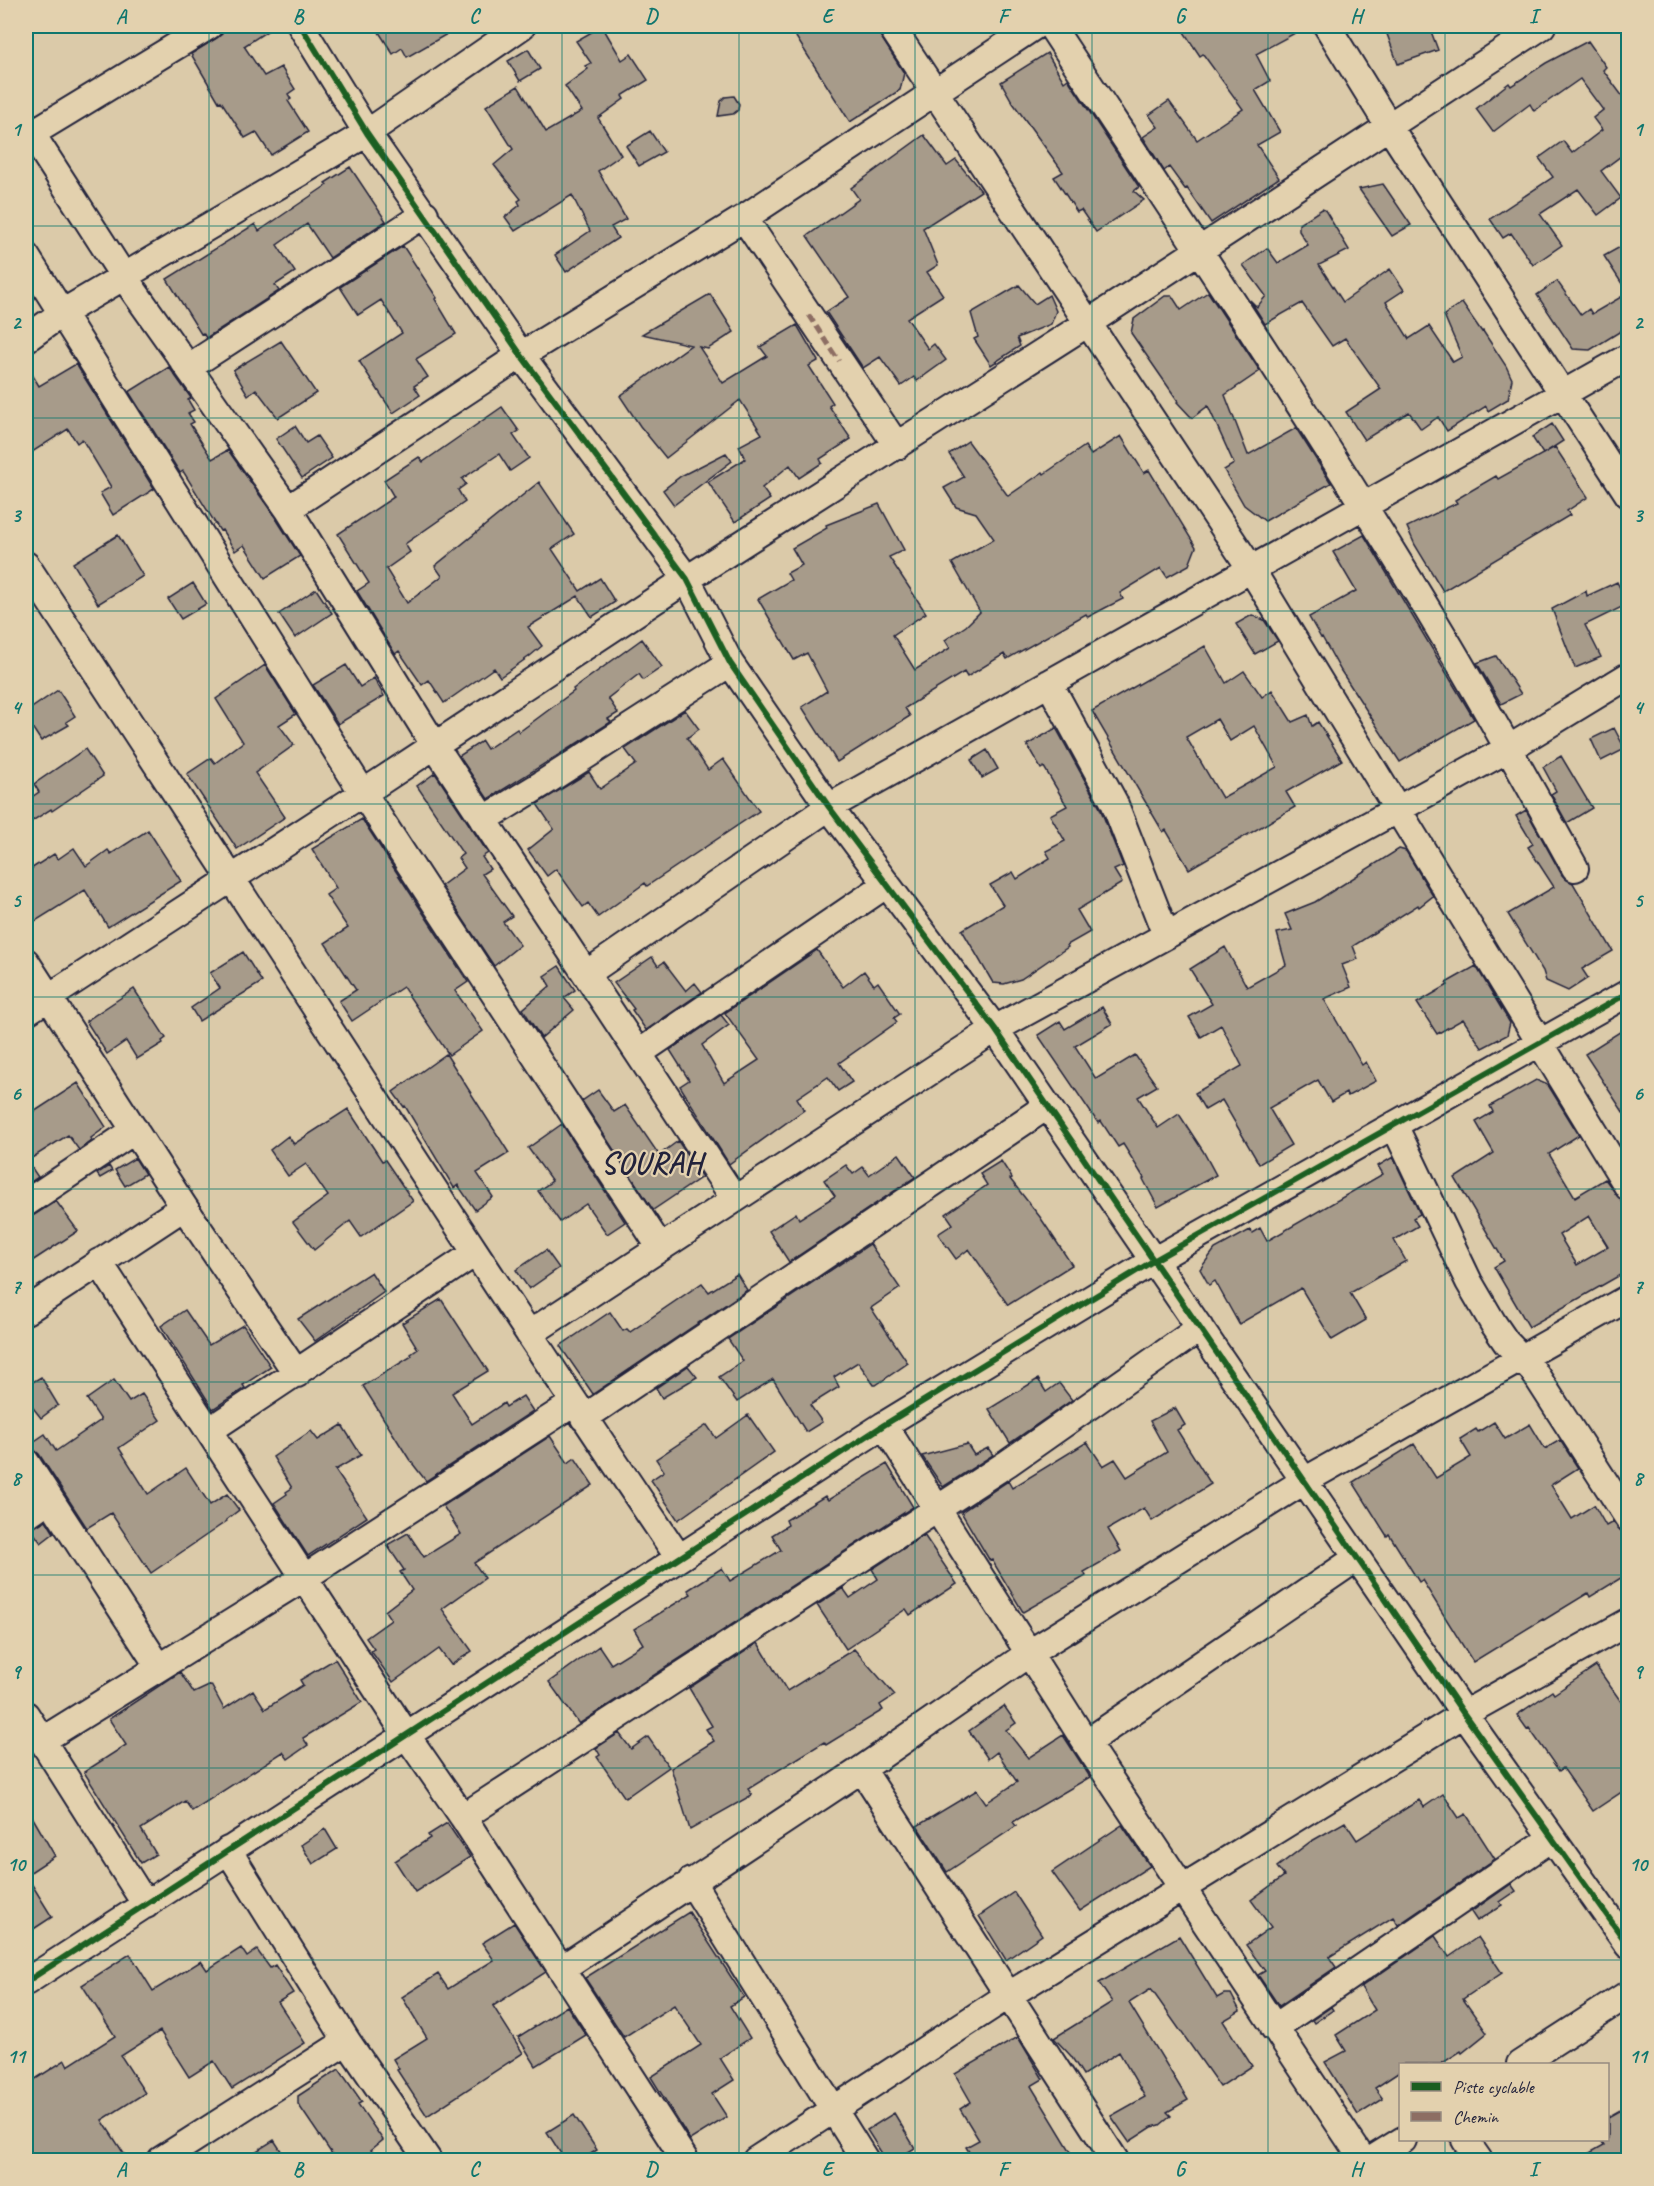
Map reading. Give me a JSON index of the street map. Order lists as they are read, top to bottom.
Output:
{
  "districts": ["SOURAH"],
  "legend": ["Piste cyclable", "Chemin"],
  "grid": {
    "columns": [
      "A",
      "B",
      "C",
      "D",
      "E",
      "F",
      "G",
      "H",
      "I"
    ],
    "rows": [
      "1",
      "2",
      "3",
      "4",
      "5",
      "6",
      "7",
      "8",
      "9",
      "10",
      "11"
    ]
  }
}
